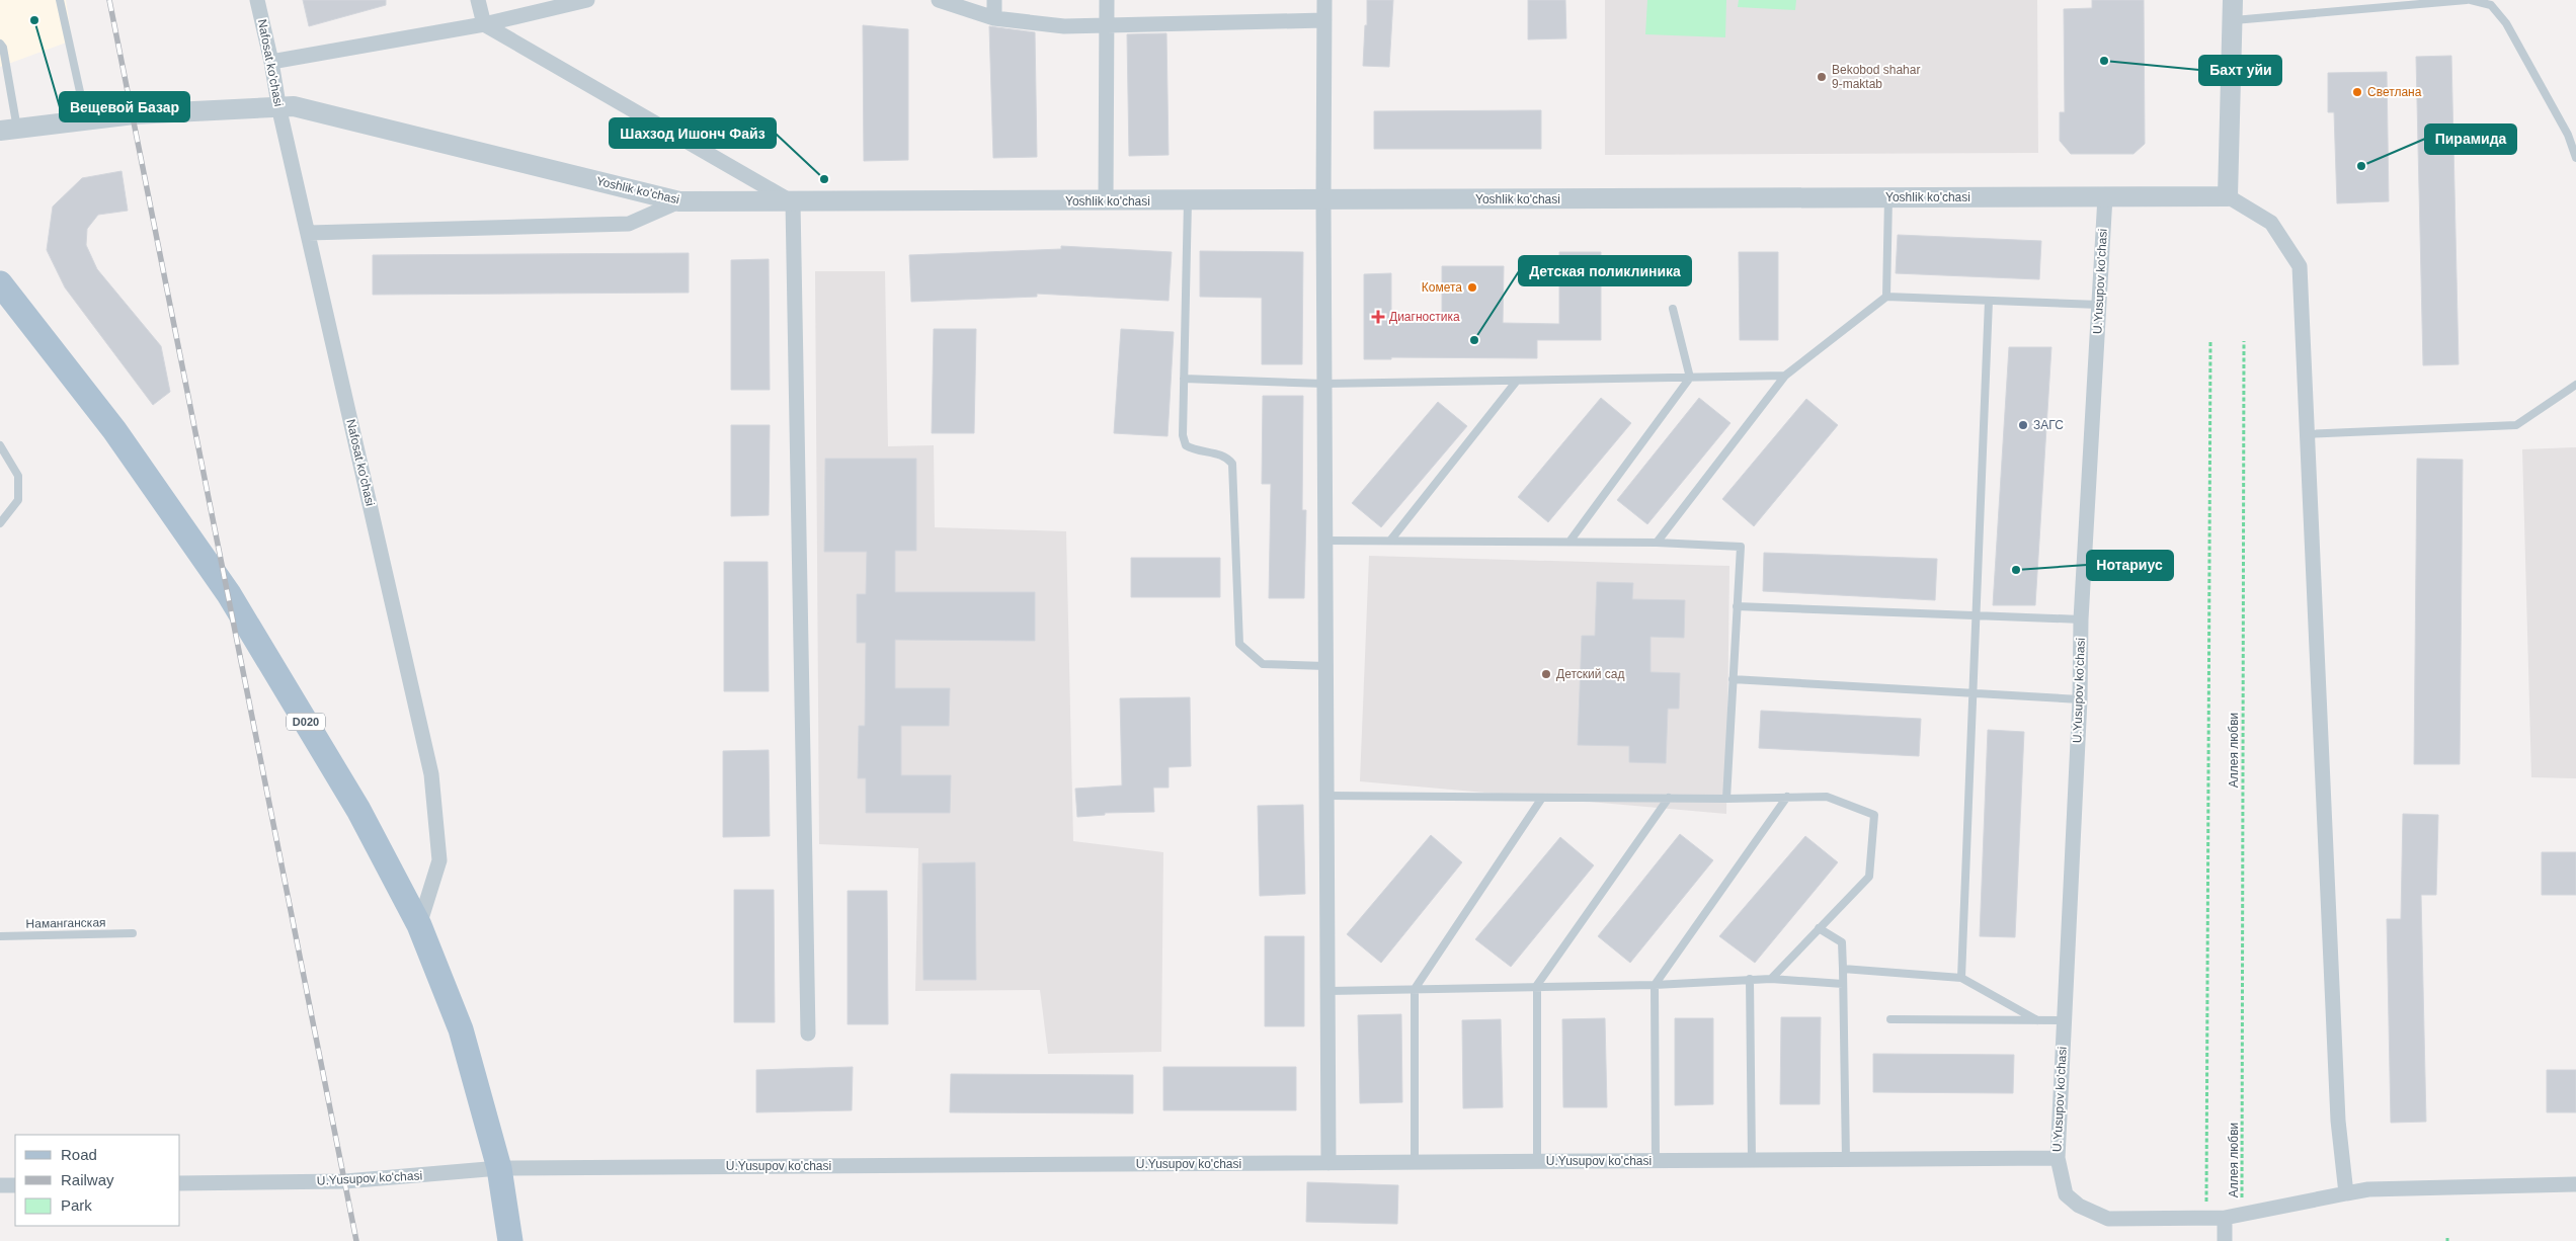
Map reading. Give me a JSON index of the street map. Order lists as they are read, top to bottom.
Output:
{
  "streets": {
    "main road": ["D020"],
    "street": ["Nafosat ko'chasi", "Yoshlik ko'chasi", "U.Yusupov ko'chasi"],
    "lane": ["Наманганская"],
    "path": ["Аллея любви"]
  },
  "crossings": [
    ["Nafosat ko'chasi", "Yoshlik ko'chasi"],
    ["Nafosat ko'chasi", "D020"],
    ["Yoshlik ko'chasi", "U.Yusupov ko'chasi"],
    ["U.Yusupov ko'chasi", "D020"]
  ],
  "places": {
    "other": [
      "Вещевой Базар",
      "Бахт уйи",
      "Bekobod shahar 9-maktab",
      "Светлана",
      "Пирамида",
      "Шахзод Ишонч Файз",
      "Комета",
      "Детская поликлиника",
      "ЗАГС",
      "Нотариус",
      "Детский сад"
    ],
    "health": ["Диагностика"]
  },
  "legend": ["Road", "Railway", "Park"]
}
